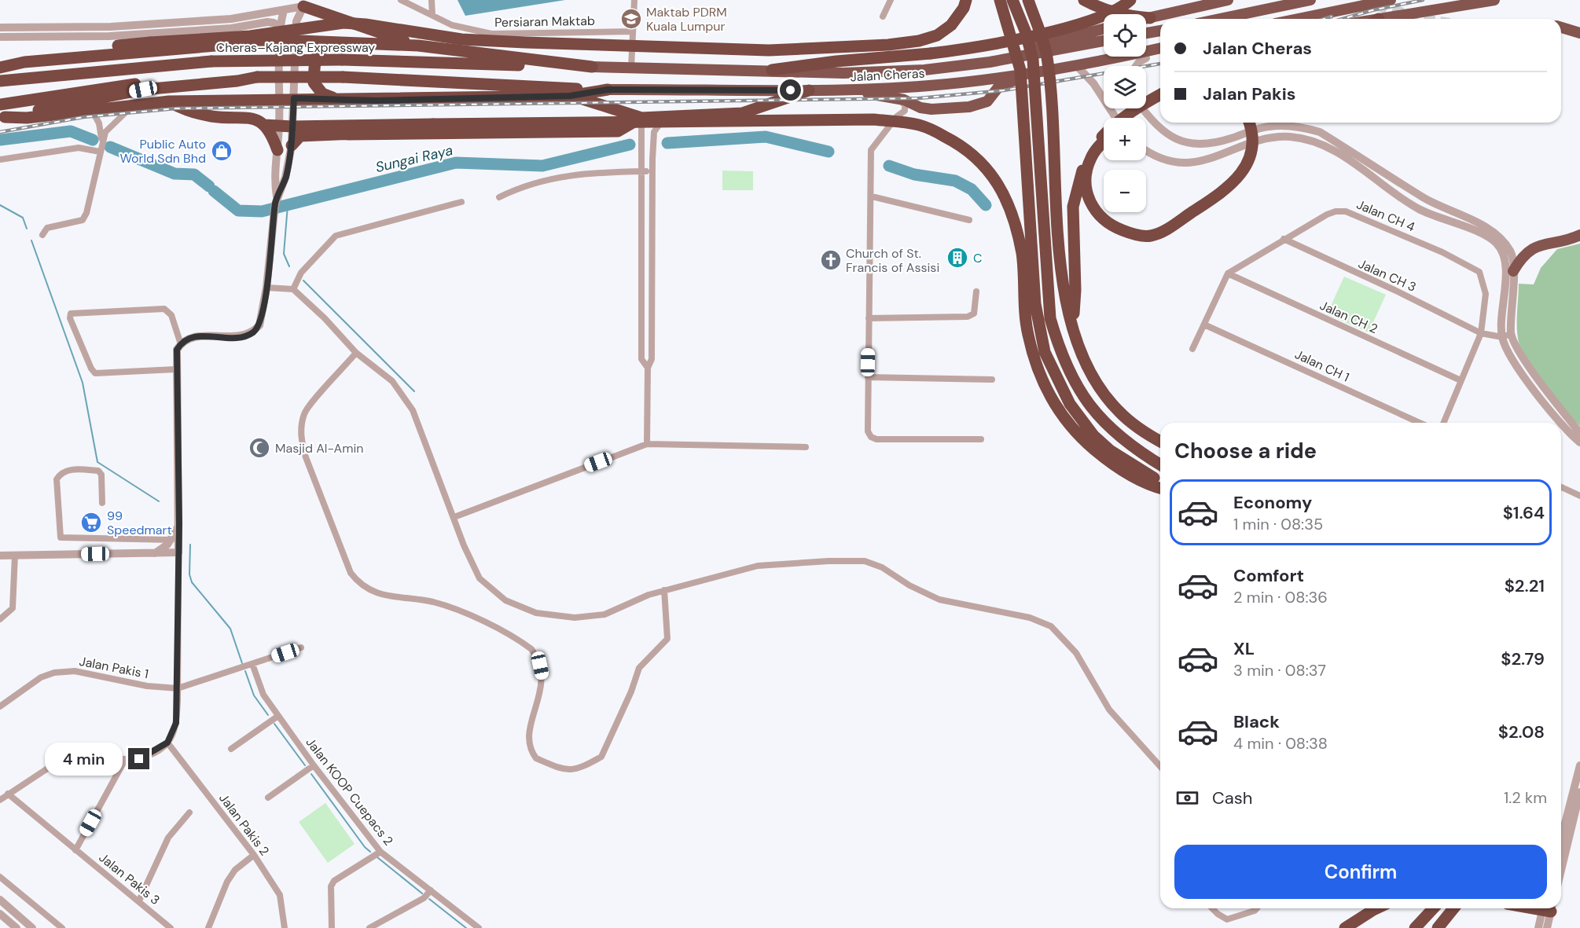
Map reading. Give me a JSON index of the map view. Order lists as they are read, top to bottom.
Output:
{
  "streets": {
    "highway": ["Cheras–Kajang Expressway", "Jalan Cheras"],
    "street": [
      "Persiaran Maktab",
      "Jalan CH 4",
      "Jalan CH 3",
      "Jalan CH 2",
      "Jalan CH 1",
      "Jalan Pakis 1",
      "Jalan KOOP Cuepacs 2",
      "Jalan Pakis 2",
      "Jalan Pakis 3"
    ]
  },
  "crossings": [
    ["Cheras–Kajang Expressway", "Jalan Cheras"],
    ["Jalan CH 4", "Jalan CH 3"],
    ["Jalan CH 4", "Jalan CH 2"]
  ],
  "water": ["Sungai Raya"],
  "places": {
    "school or university": ["Maktab PDRM Kuala Lumpur"],
    "shop": ["Public Auto World Sdn Bhd"],
    "building": ["C"],
    "church": ["Church of St. Francis of Assisi"],
    "mosque": ["Masjid Al-Amin"],
    "supermarket": ["99 Speedmart"]
  },
  "page": {
    "map_buttons": ["+", "−"],
    "banner": ["Jalan Cheras", "Jalan Pakis"],
    "heading": "Choose a ride",
    "list": [
      {
        "name": "Economy",
        "note": "1 min · 08:35",
        "value": "$1.64"
      },
      {
        "name": "Comfort",
        "note": "2 min · 08:36",
        "value": "$2.21"
      },
      {
        "name": "XL",
        "note": "3 min · 08:37",
        "value": "$2.79"
      },
      {
        "name": "Black",
        "note": "4 min · 08:38",
        "value": "$2.08"
      }
    ],
    "bubble": "4 min",
    "pay": ["Cash", "1.2 km"],
    "buttons": "Confirm"
  }
}
